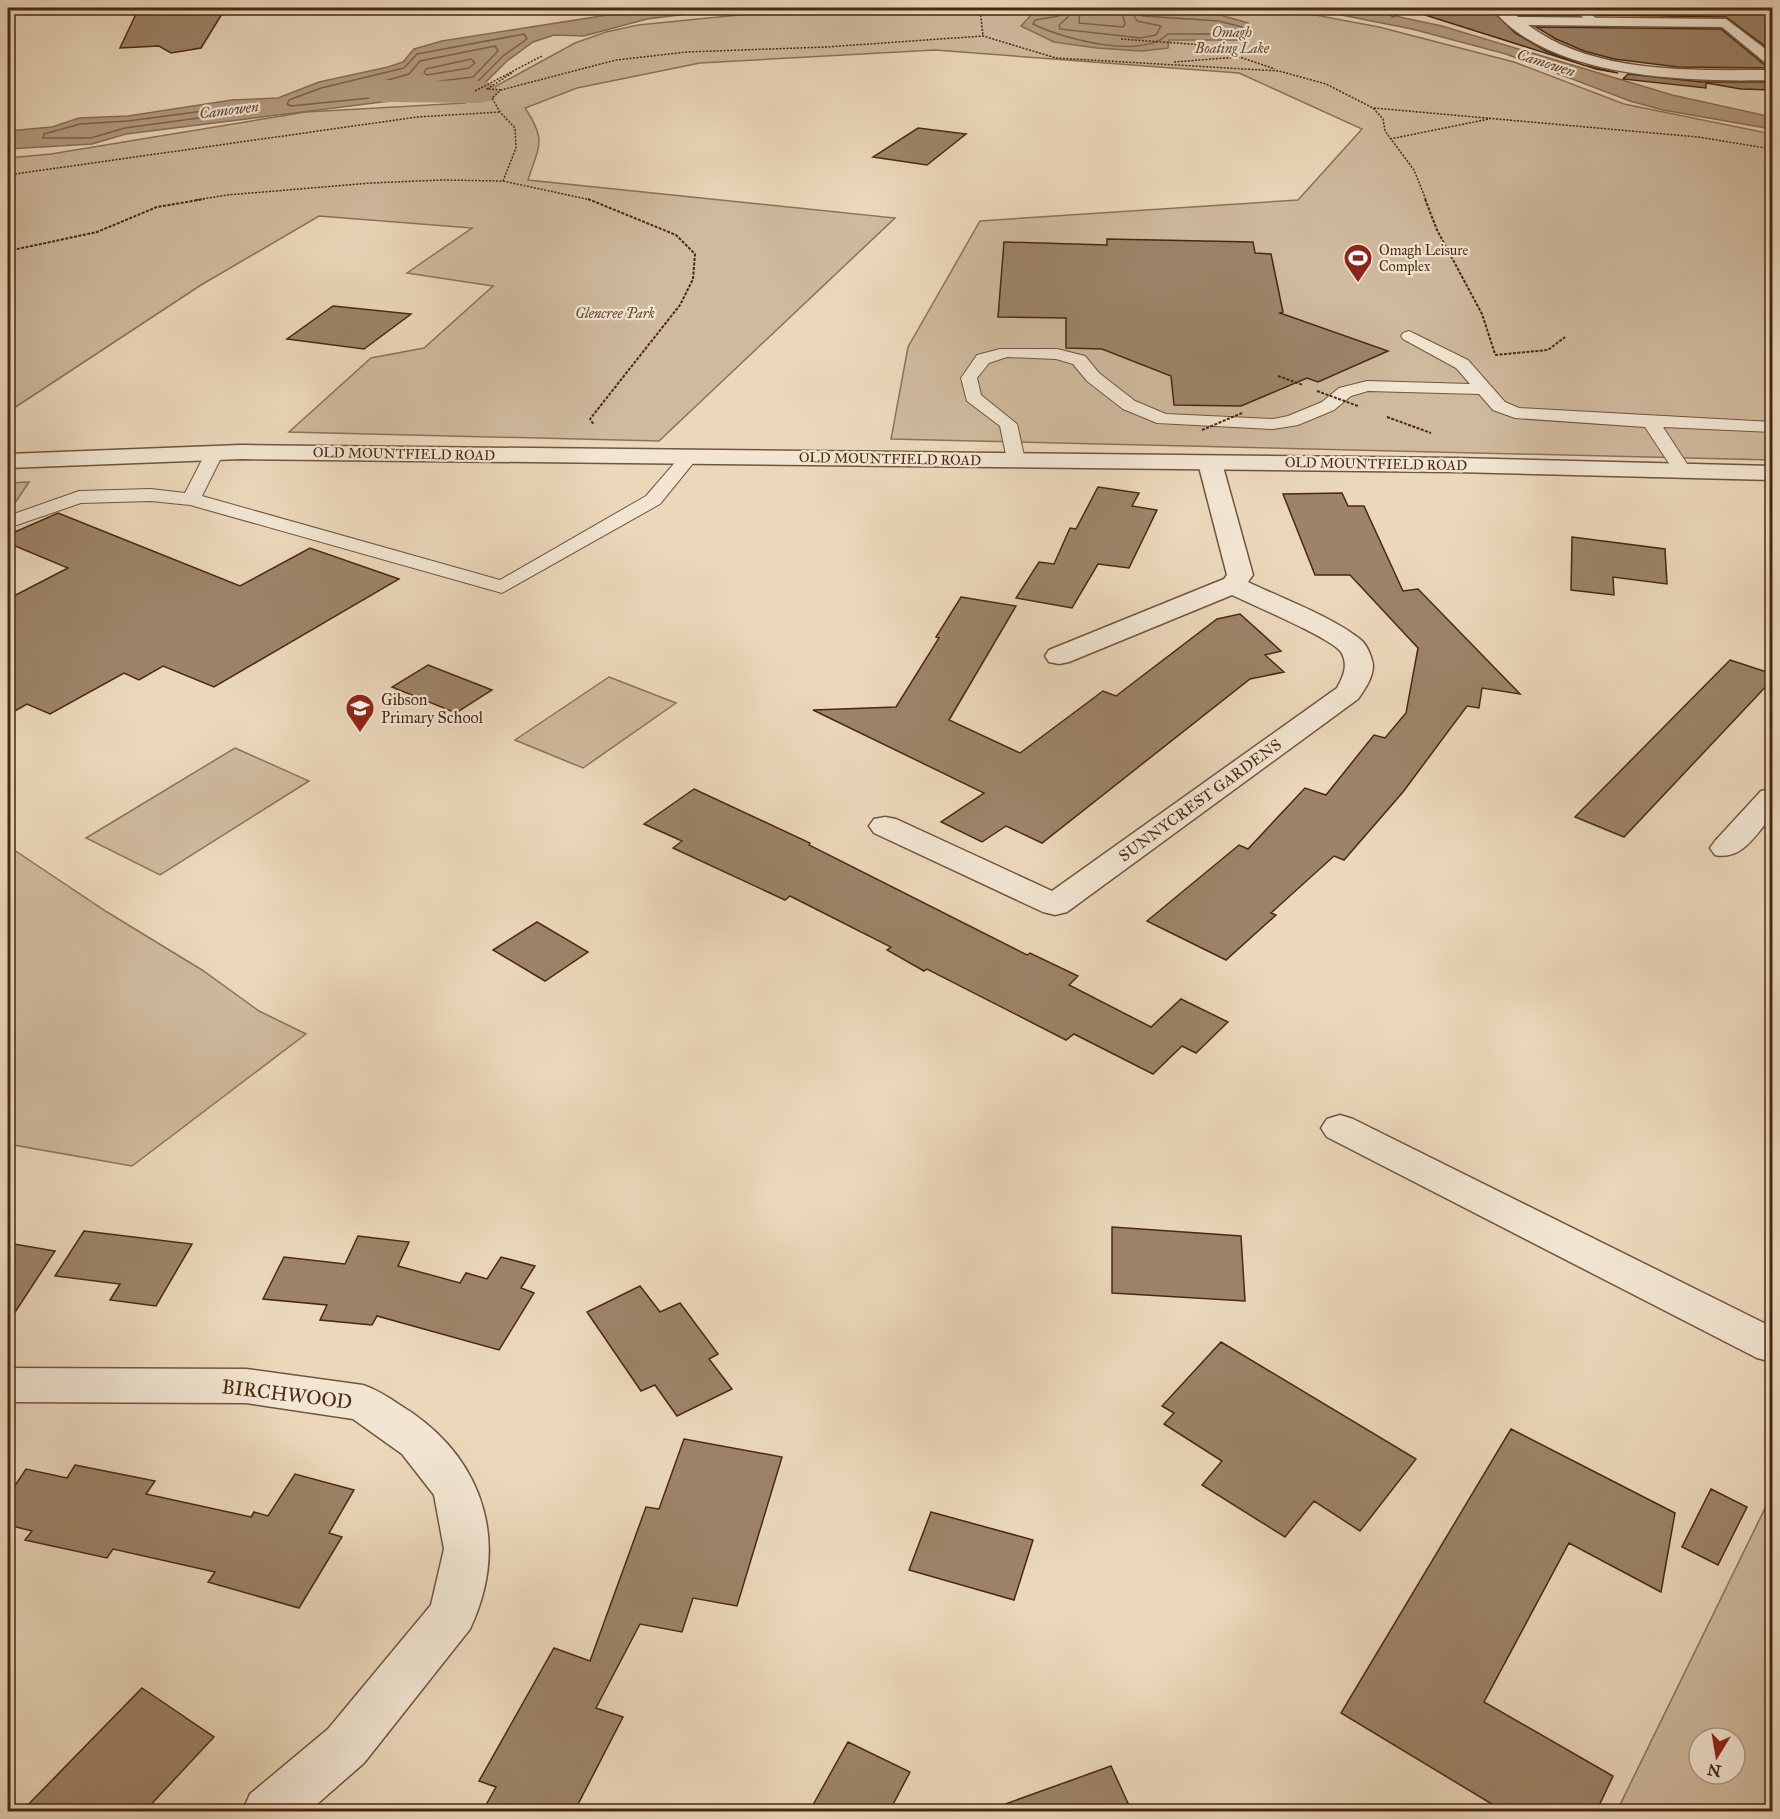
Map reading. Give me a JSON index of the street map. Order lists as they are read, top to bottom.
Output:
{
  "streets": {
    "street": ["OLD MOUNTFIELD ROAD", "SUNNYCREST GARDENS", "BIRCHWOOD"]
  },
  "water": ["Camowen"],
  "parks": ["Omagh Boating Lake", "Glencree Park"],
  "places": {
    "sports": ["Omagh Leisure Complex"],
    "school or university": ["Gibson Primary School"]
  },
  "north": "bottom"
}
